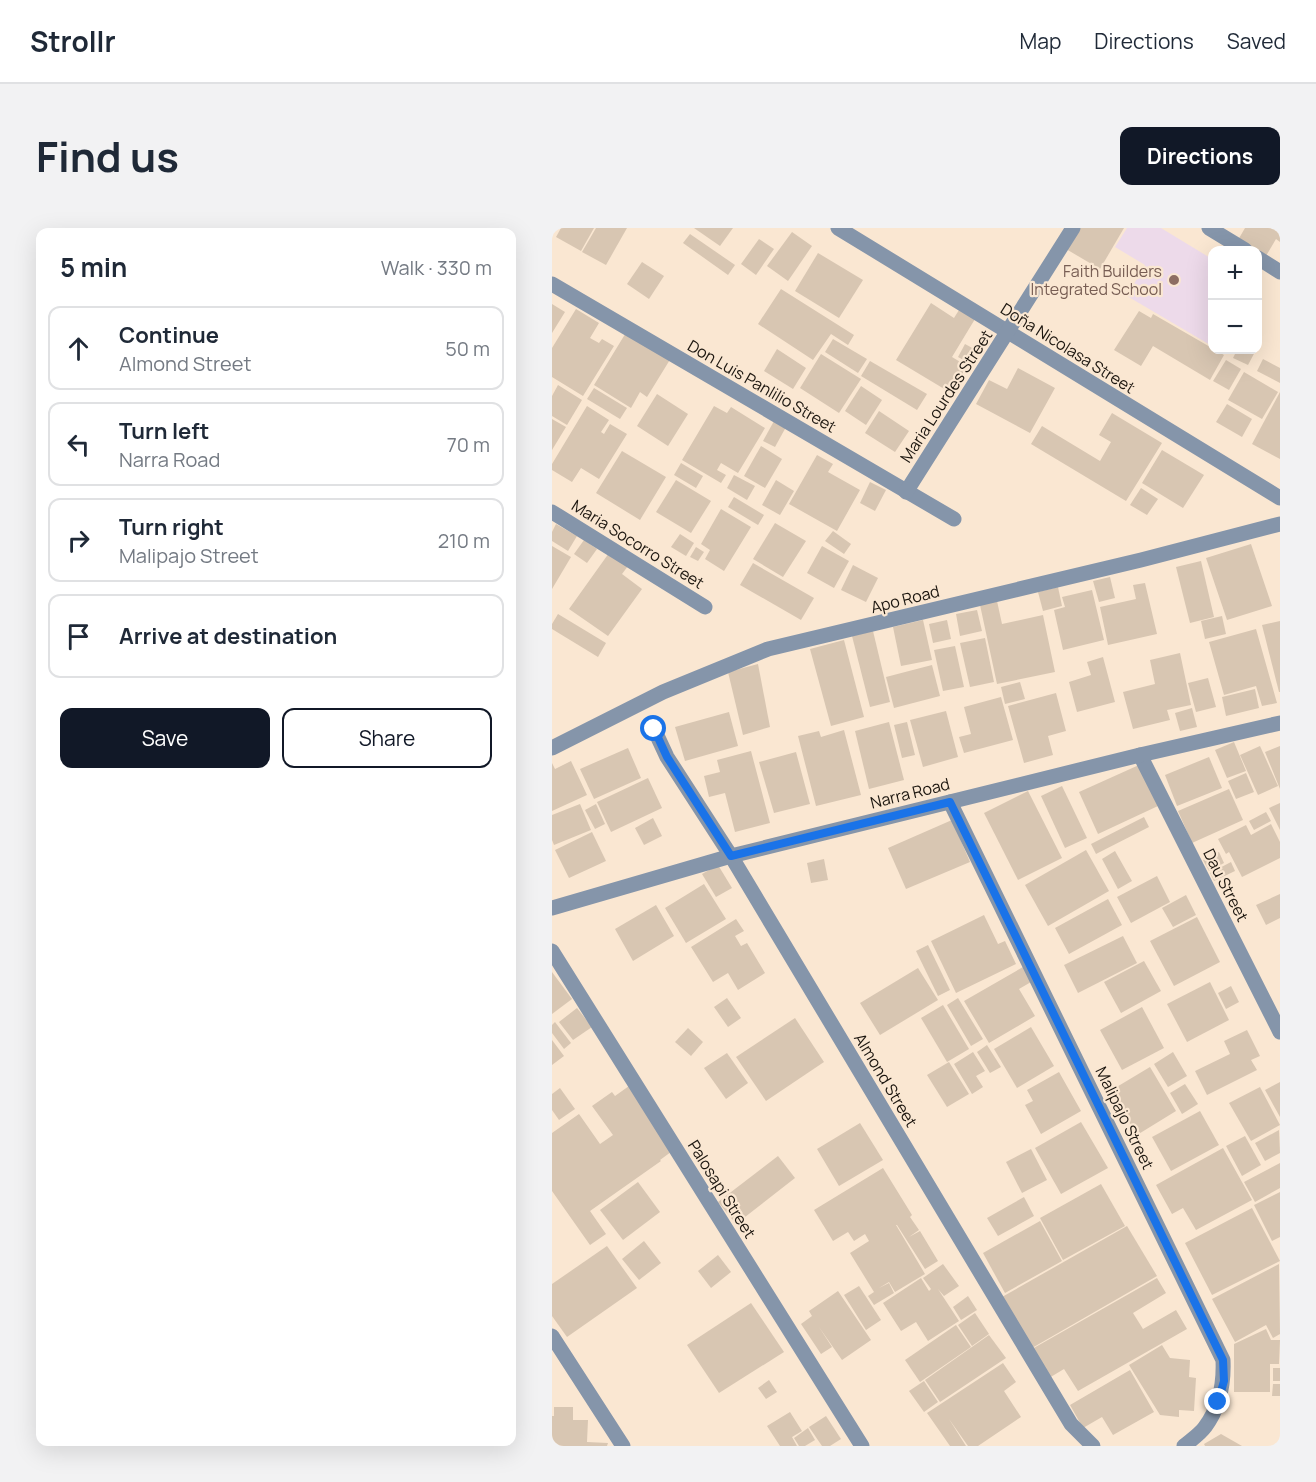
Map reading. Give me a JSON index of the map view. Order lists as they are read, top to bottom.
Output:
{
  "streets": {
    "street": [
      "Doña Nicolasa Street",
      "Don Luis Panlilio Street",
      "Maria Lourdes Street",
      "Maria Socorro Street",
      "Apo Road",
      "Narra Road",
      "Dau Street",
      "Almond Street",
      "Malipajo Street",
      "Palosapi Street"
    ]
  },
  "crossings": [
    ["Doña Nicolasa Street", "Maria Lourdes Street"],
    ["Don Luis Panlilio Street", "Maria Lourdes Street"],
    ["Narra Road", "Dau Street"],
    ["Narra Road", "Almond Street"],
    ["Narra Road", "Malipajo Street"]
  ],
  "places": ["Faith Builders Integrated School"],
  "page": {
    "header": "Strollr",
    "nav": ["Map", "Directions", "Saved"],
    "title": "Find us",
    "buttons": [
      "Directions",
      ["Save", "Share"]
    ],
    "heading": ["5 min", "Walk · 330 m"],
    "map_buttons": ["+", "−"],
    "list": [
      ["Continue", "Almond Street", "50 m"],
      ["Turn left", "Narra Road", "70 m"],
      ["Turn right", "Malipajo Street", "210 m"],
      "Arrive at destination"
    ]
  }
}
